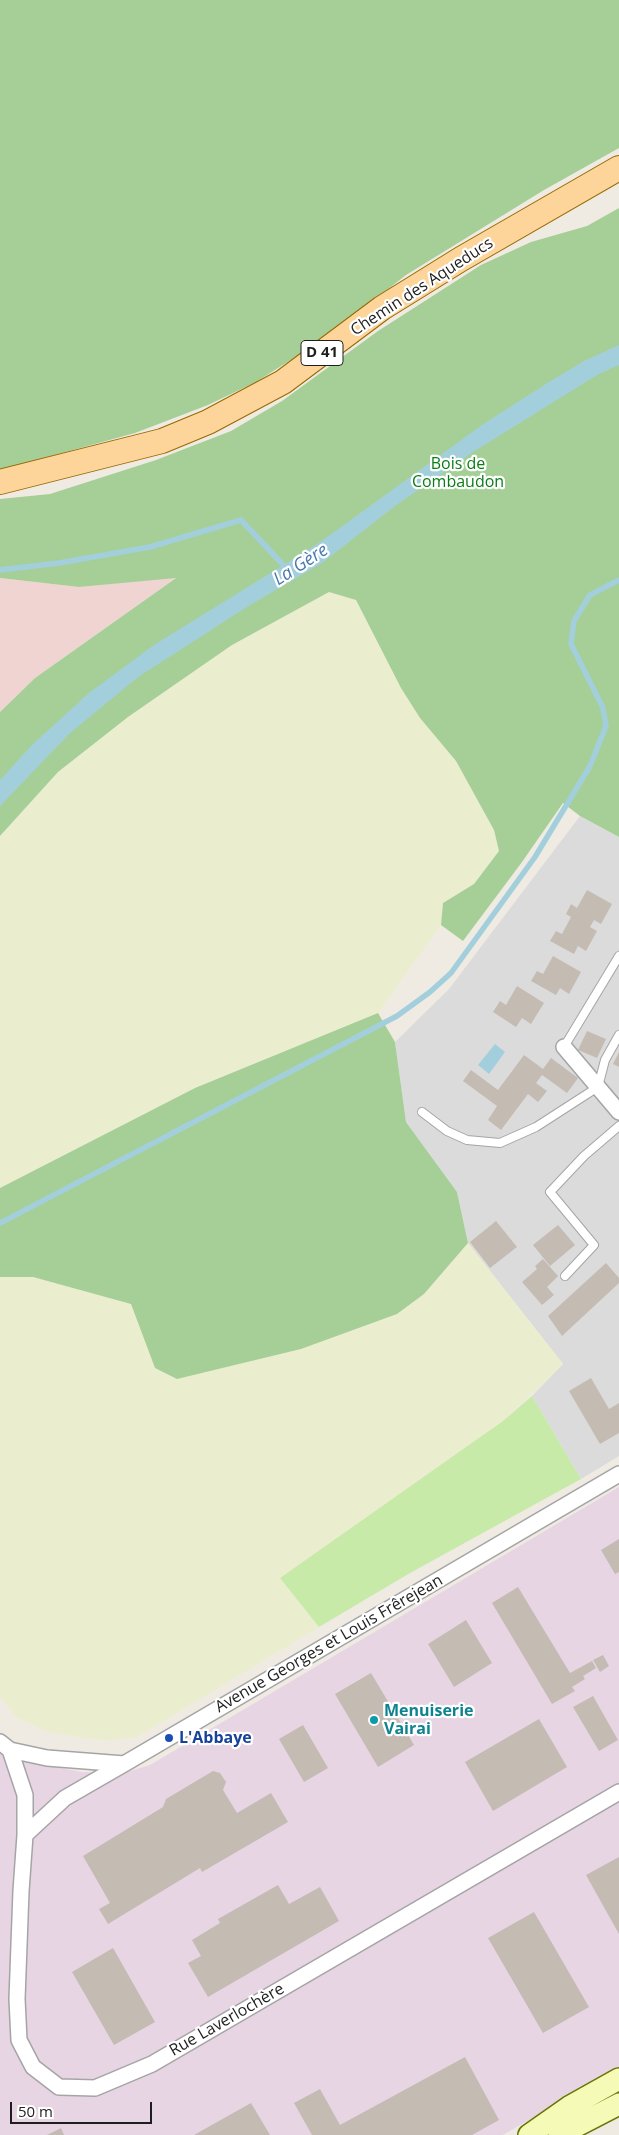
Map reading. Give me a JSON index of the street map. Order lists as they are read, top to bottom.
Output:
{
  "streets": {
    "main road": ["Chemin des Aqueducs", "D 41"],
    "street": ["Avenue Georges et Louis Frêrejean", "Rue Laverlochère"]
  },
  "water": ["La Gère"],
  "parks": ["Bois de Combaudon"],
  "places": ["Menuiserie Vairai", "L'Abbaye"],
  "scale_bar": "50 m"
}
